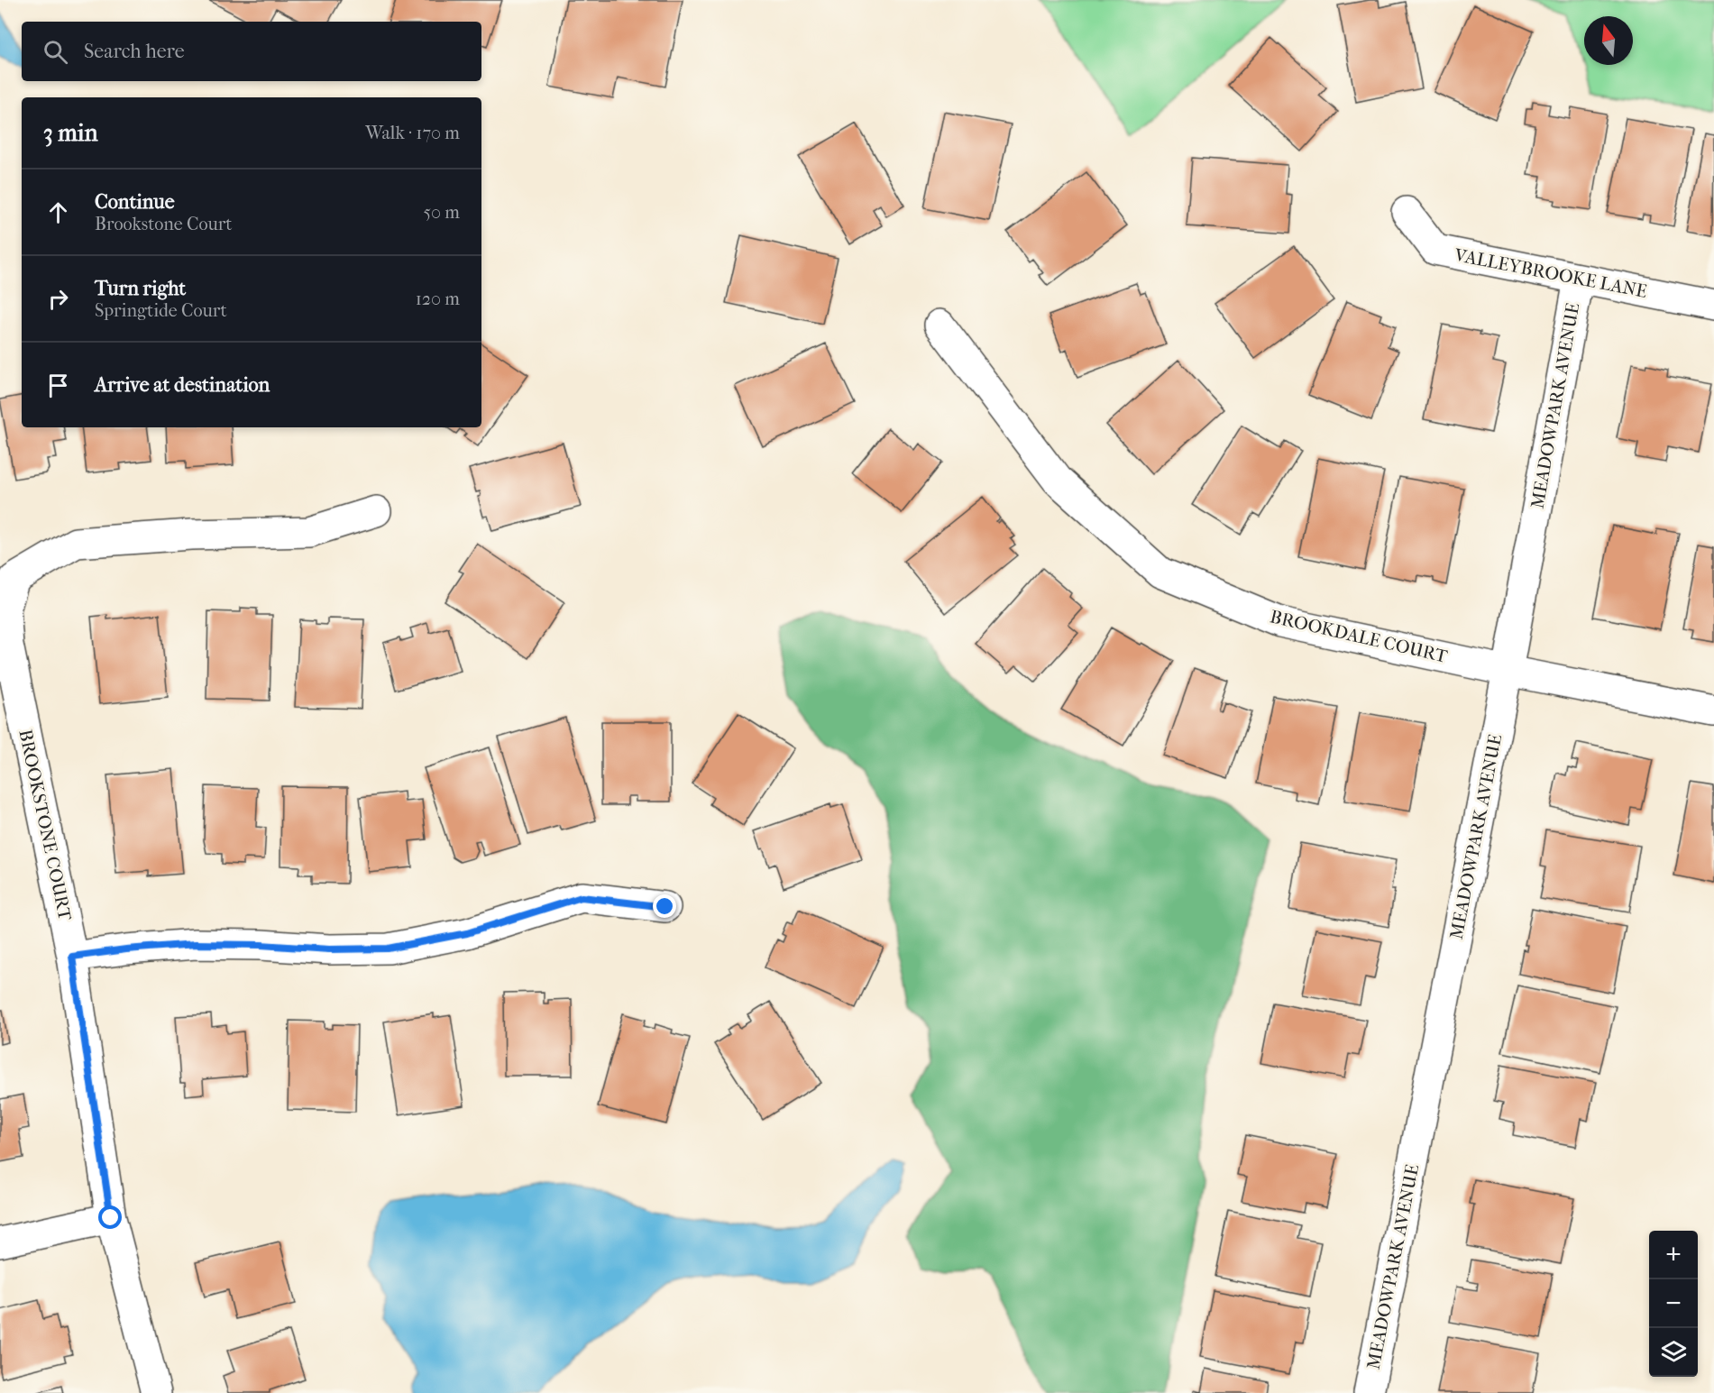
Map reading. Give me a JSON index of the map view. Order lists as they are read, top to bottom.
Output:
{
  "streets": {
    "street": [
      "VALLEYBROOKE LANE",
      "MEADOWPARK AVENUE",
      "BROOKDALE COURT",
      "BROOKSTONE COURT"
    ]
  },
  "crossings": [
    ["VALLEYBROOKE LANE", "MEADOWPARK AVENUE"],
    ["MEADOWPARK AVENUE", "BROOKDALE COURT"]
  ],
  "north": "top",
  "page": {
    "search": "Search here",
    "heading": ["3 min", "Walk · 170 m"],
    "list": [
      ["Continue", "Brookstone Court", "50 m"],
      ["Turn right", "Springtide Court", "120 m"],
      "Arrive at destination"
    ],
    "map_buttons": ["+", "−"]
  }
}
